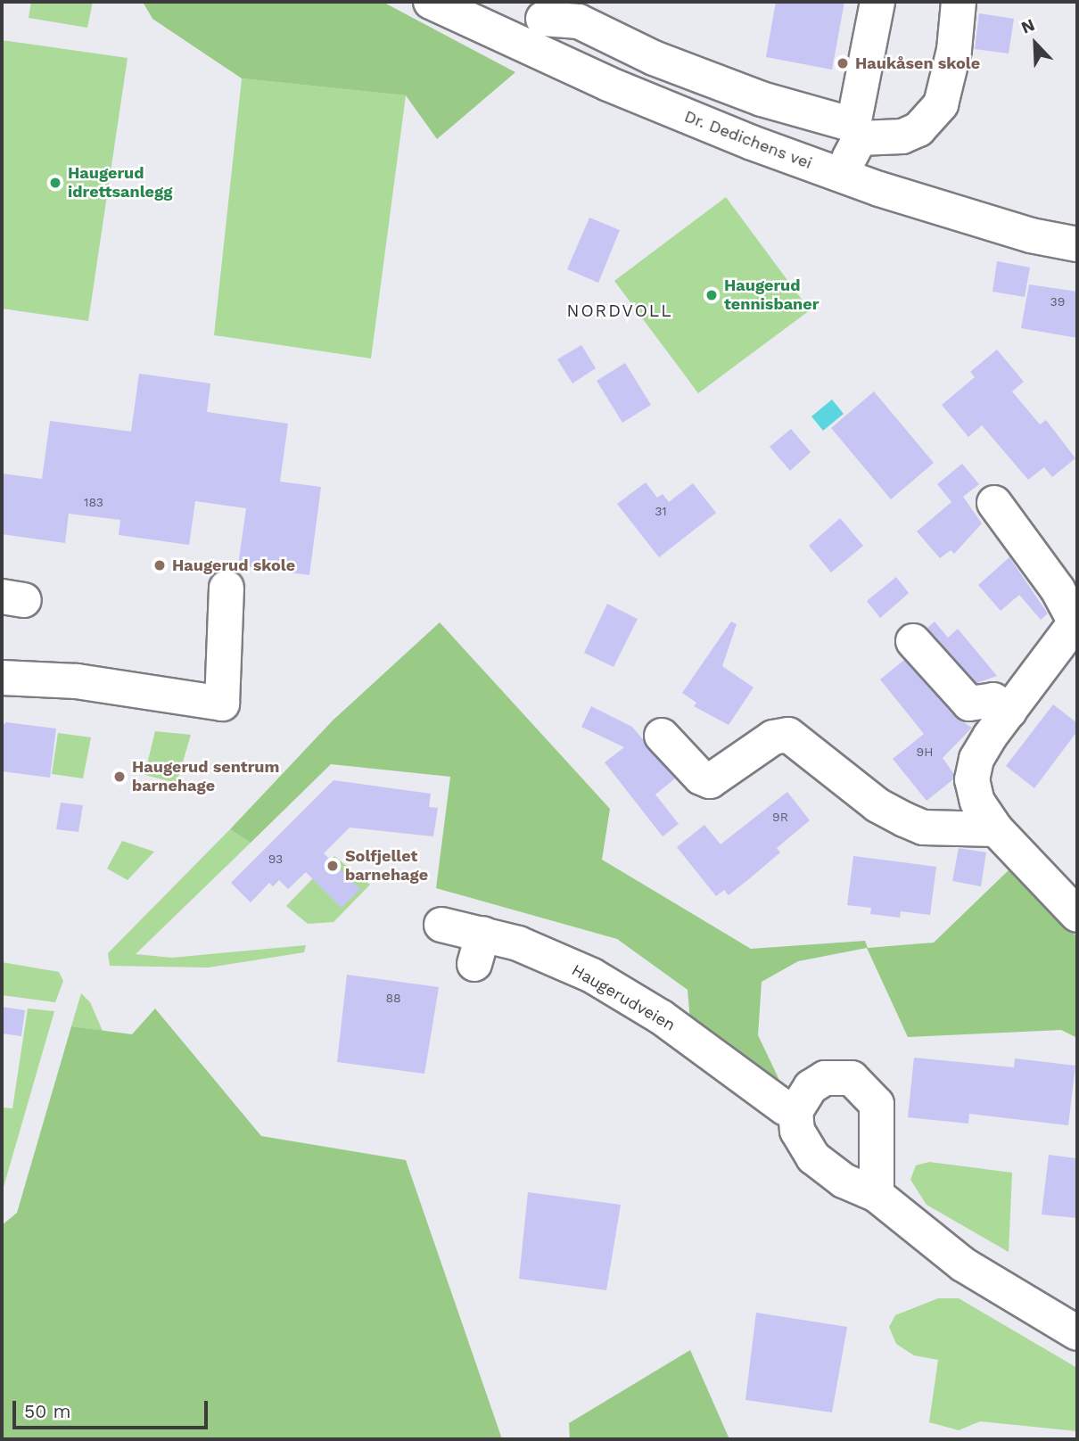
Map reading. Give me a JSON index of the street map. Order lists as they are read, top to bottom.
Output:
{
  "streets": {
    "street": ["Dr. Dedichens vei", "Haugerudveien"]
  },
  "districts": ["NORDVOLL"],
  "places": [
    "Haukåsen skole",
    "Haugerud idrettsanlegg",
    "Haugerud tennisbaner",
    "Haugerud skole",
    "Haugerud sentrum barnehage",
    "Solfjellet barnehage"
  ],
  "house_numbers": [
    "39",
    "183",
    "31",
    "9H",
    "9R",
    "93",
    "88"
  ],
  "scale_bar": "50 m",
  "north": "top left"
}
